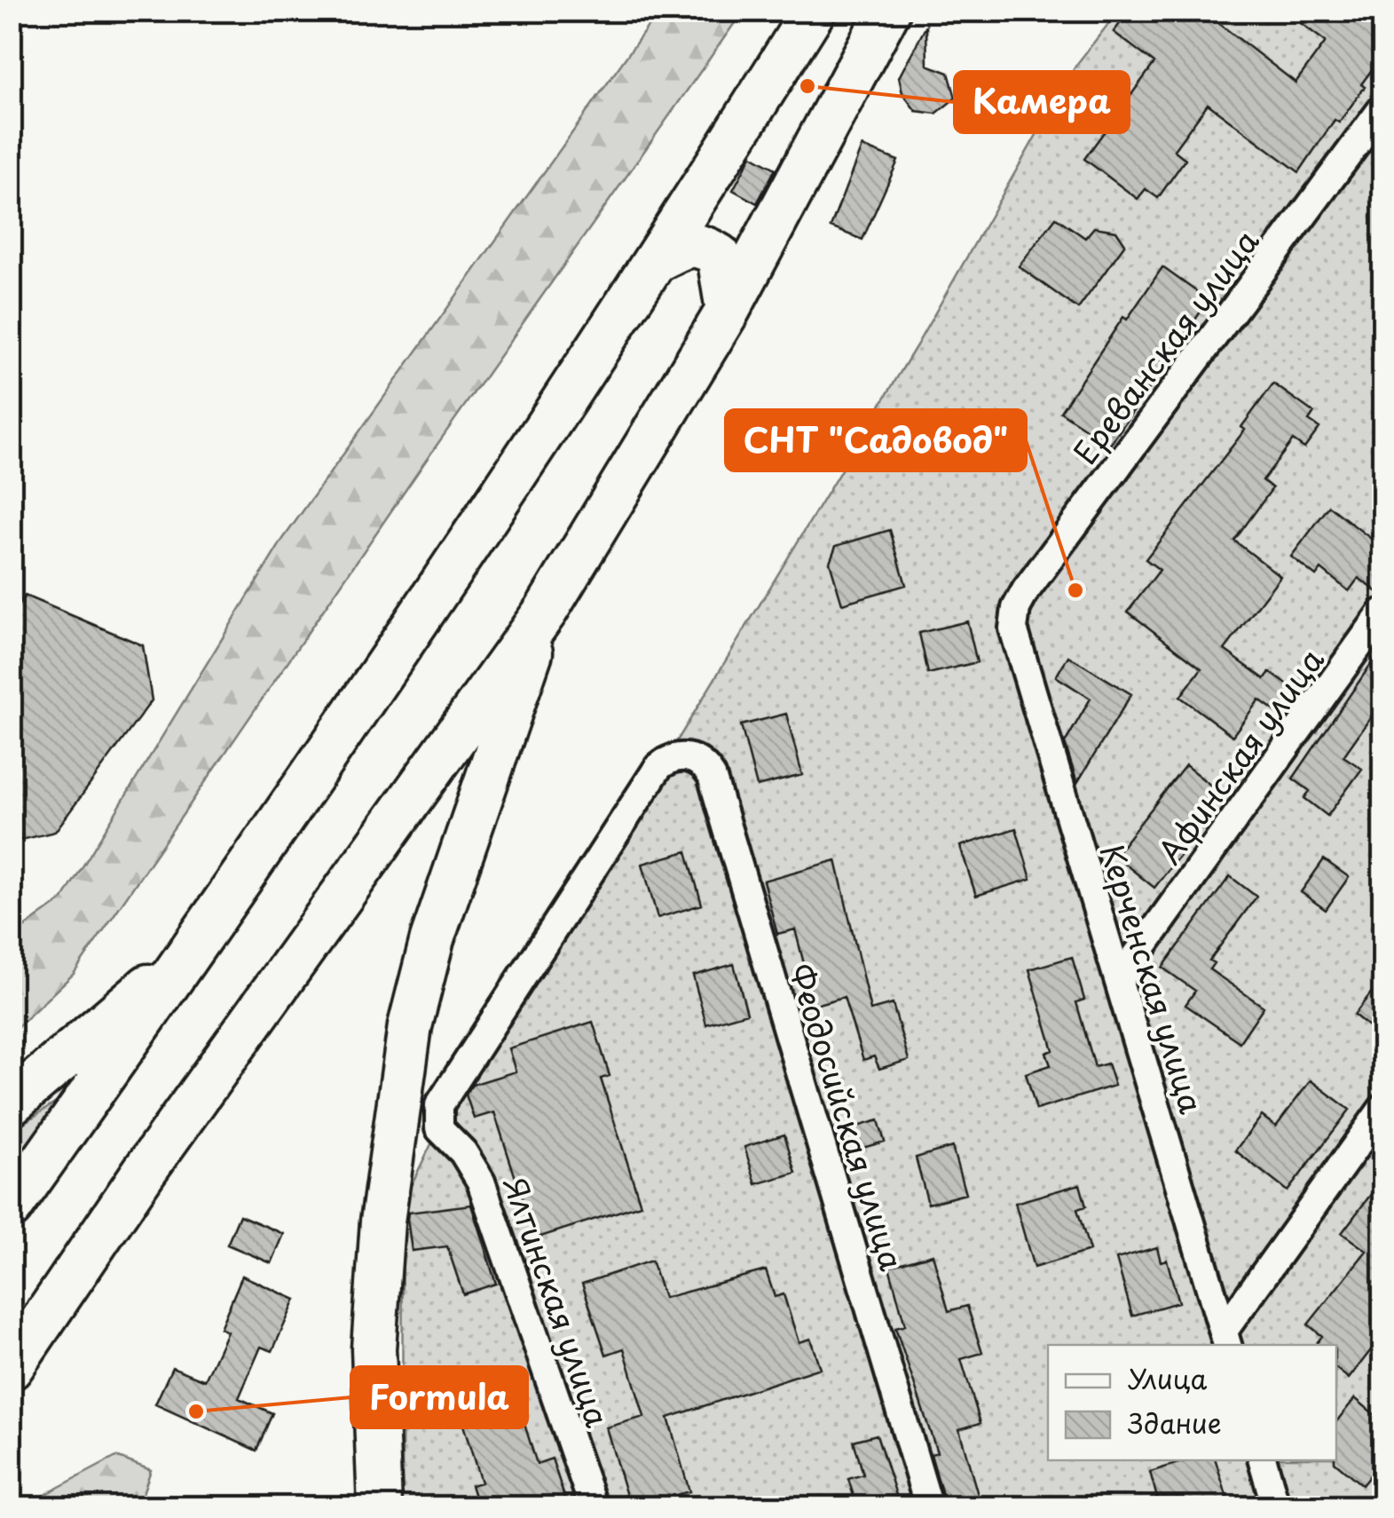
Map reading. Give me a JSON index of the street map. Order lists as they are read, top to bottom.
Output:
{
  "streets": {
    "street": [
      "Ереванская улица",
      "Афинская улица",
      "Керченская улица",
      "Феодосийская улица",
      "Ялтинская улица"
    ]
  },
  "crossings": [
    ["Ереванская улица", "Керченская улица"],
    ["Афинская улица", "Керченская улица"],
    ["Феодосийская улица", "Ялтинская улица"]
  ],
  "places": ["Камера", "СНТ \"Садовод\"", "Formula"],
  "legend": ["Улица", "Здание"]
}
